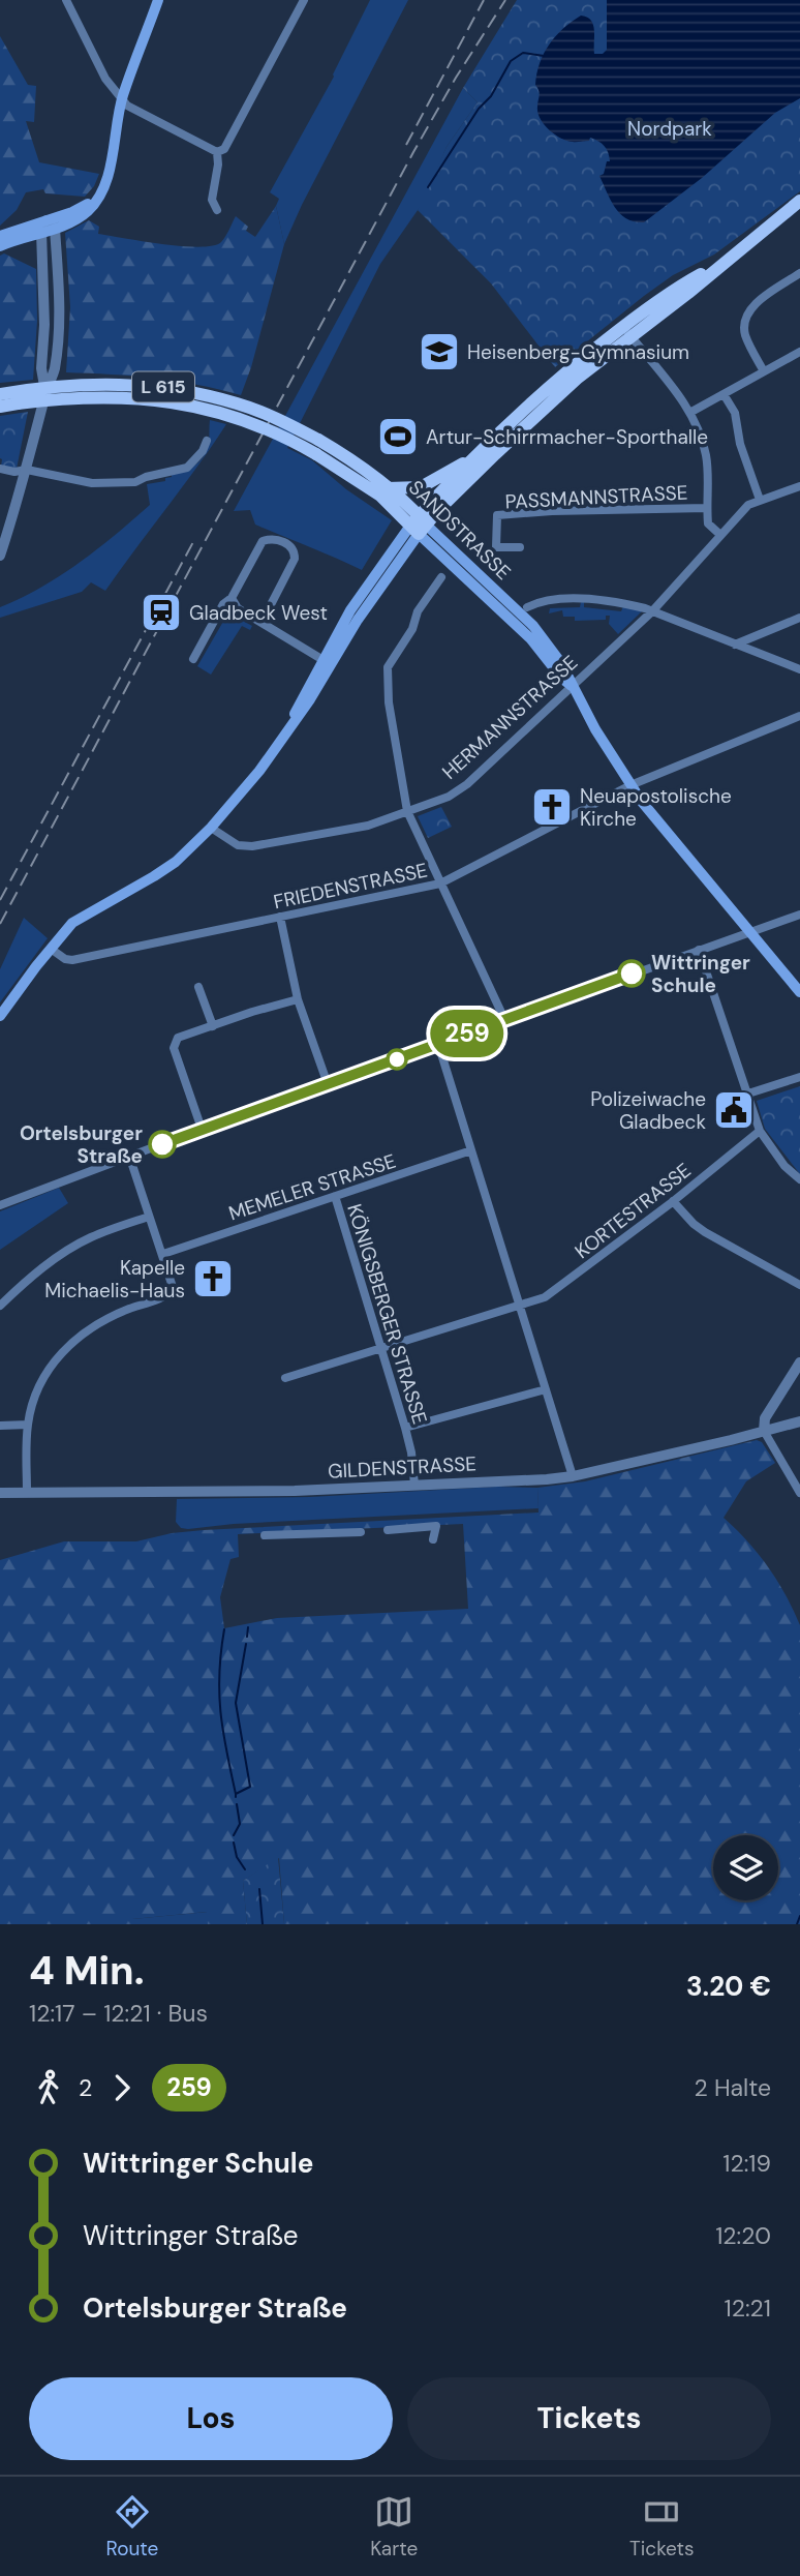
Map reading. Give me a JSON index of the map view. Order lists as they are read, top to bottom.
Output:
{
  "streets": {
    "main road": ["L 615", "SANDSTRASSE"],
    "street": [
      "PASSMANNSTRASSE",
      "HERMANNSTRASSE",
      "FRIEDENSTRASSE",
      "MEMELER STRASSE",
      "KORTESTRASSE",
      "KÖNIGSBERGER STRASSE",
      "GILDENSTRASSE"
    ]
  },
  "crossings": [
    ["L 615", "SANDSTRASSE"],
    ["SANDSTRASSE", "HERMANNSTRASSE"],
    ["SANDSTRASSE", "FRIEDENSTRASSE"],
    ["MEMELER STRASSE", "KÖNIGSBERGER STRASSE"],
    ["KORTESTRASSE", "KÖNIGSBERGER STRASSE"],
    ["KÖNIGSBERGER STRASSE", "GILDENSTRASSE"]
  ],
  "parks": ["Nordpark"],
  "places": {
    "school or university": ["Heisenberg-Gymnasium"],
    "sports": ["Artur-Schirrmacher-Sporthalle"],
    "station": ["Gladbeck West"],
    "church": ["Neuapostolische Kirche", "Kapelle Michaelis-Haus"],
    "other": ["Wittringer Schule", "Ortelsburger Straße"],
    "public building": ["Polizeiwache Gladbeck"]
  },
  "lines": ["bus line 259"],
  "page": {
    "on_map": "259",
    "heading": ["4 Min.", "12:17 – 12:21 · Bus", "3.20 €"],
    "legs": ["2", "259", "2 Halte"],
    "list": [
      {
        "name": "Wittringer Schule",
        "value": "12:19"
      },
      {
        "name": "Wittringer Straße",
        "value": "12:20"
      },
      {
        "name": "Ortelsburger Straße",
        "value": "12:21"
      }
    ],
    "buttons": ["Los", "Tickets"],
    "tabs": ["Route", "Karte", "Tickets"]
  }
}
